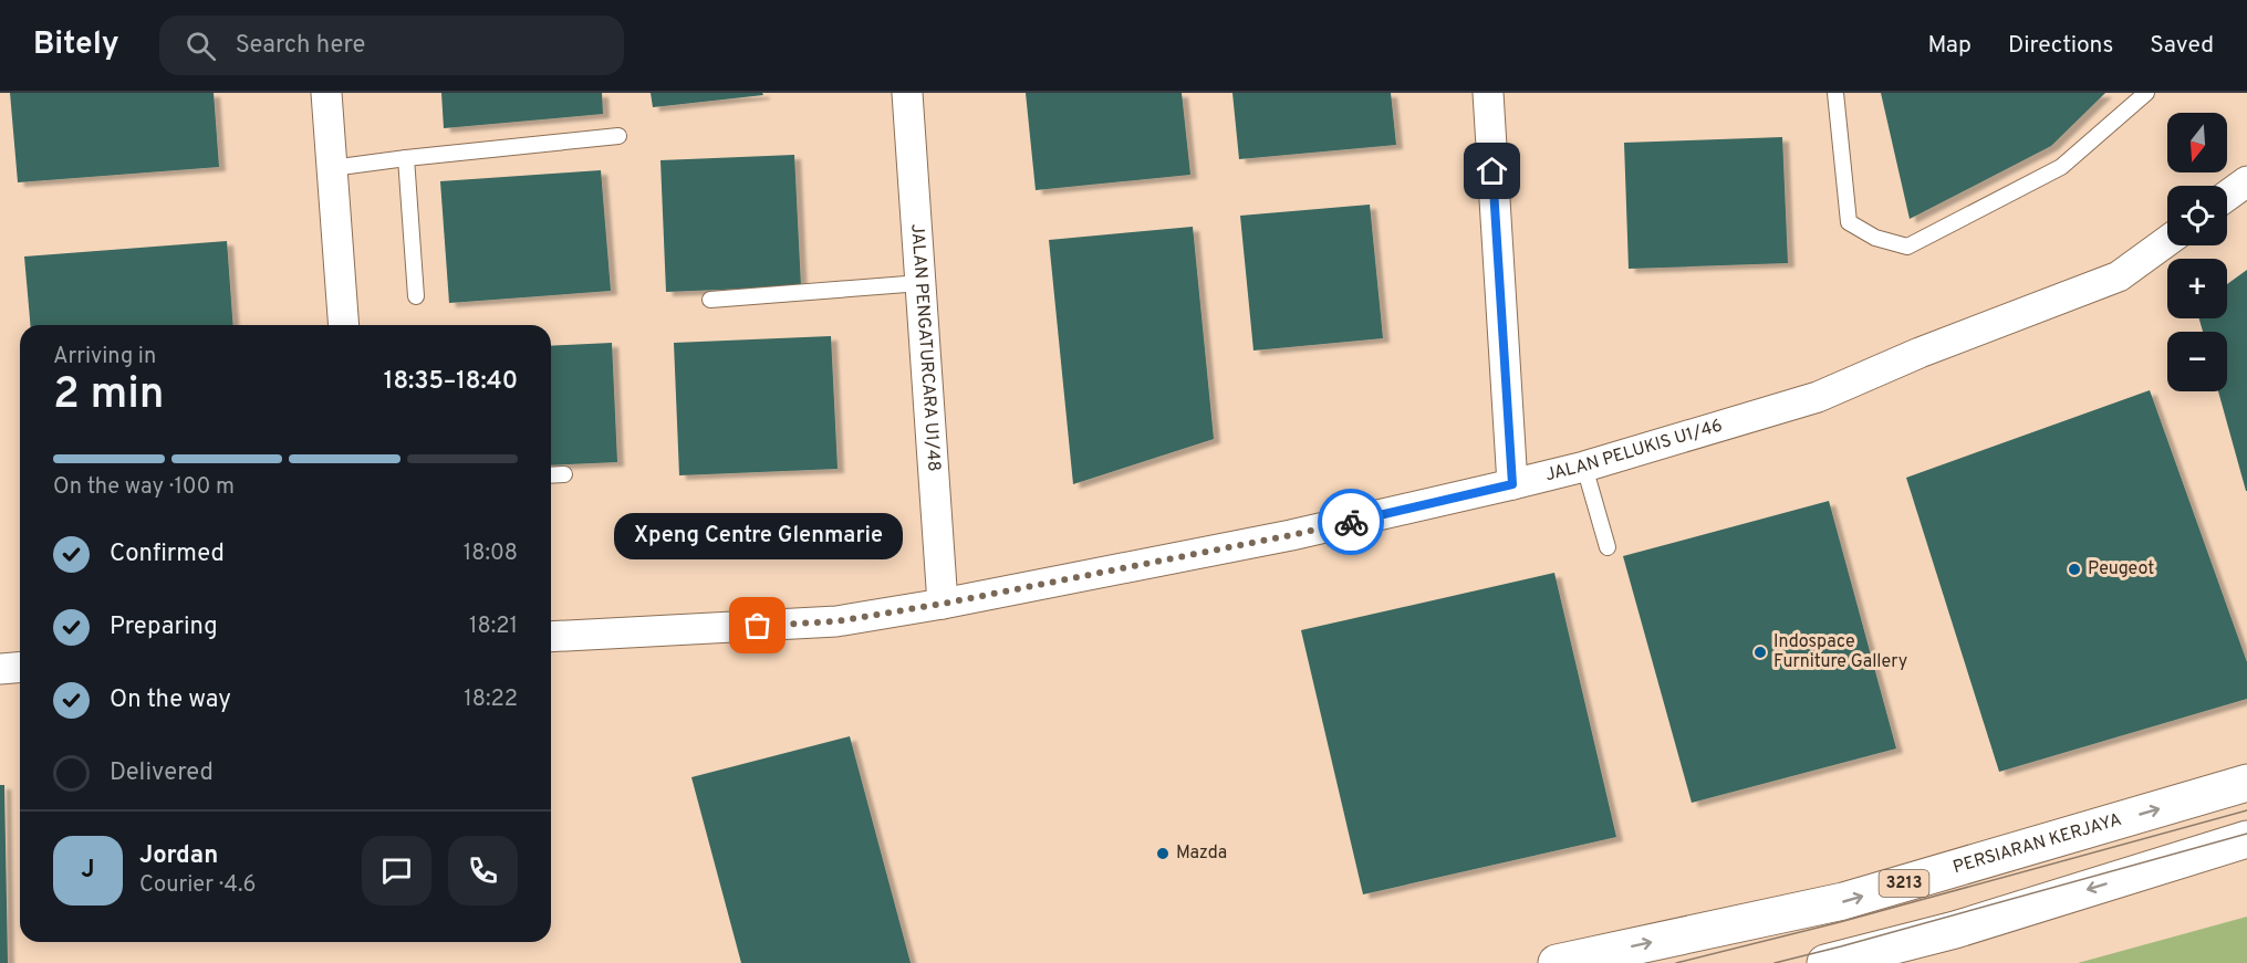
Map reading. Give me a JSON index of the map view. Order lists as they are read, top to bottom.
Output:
{
  "streets": {
    "main road": ["PERSIARAN KERJAYA", "3213"],
    "street": ["JALAN PENGATURCARA U1/48", "JALAN PELUKIS U1/46"]
  },
  "crossings": [
    ["JALAN PENGATURCARA U1/48", "JALAN PELUKIS U1/46"]
  ],
  "places": [
    "Peugeot",
    "Xpeng Centre Glenmarie",
    "Indospace Furniture Gallery",
    "Mazda"
  ],
  "north": "bottom",
  "page": {
    "header": "Bitely",
    "search": "Search here",
    "nav": ["Map", "Directions", "Saved"],
    "map_buttons": ["+", "−"],
    "heading": ["2 min", "Arriving in", "18:35–18:40"],
    "panel": ["Jordan", "Courier · 4.6"],
    "bar": "On the way · 100 m",
    "bubble": "Xpeng Centre Glenmarie",
    "list": [
      ["Confirmed", "18:08"],
      ["Preparing", "18:21"],
      ["On the way", "18:22"],
      "Delivered"
    ],
    "round": "J"
  }
}
